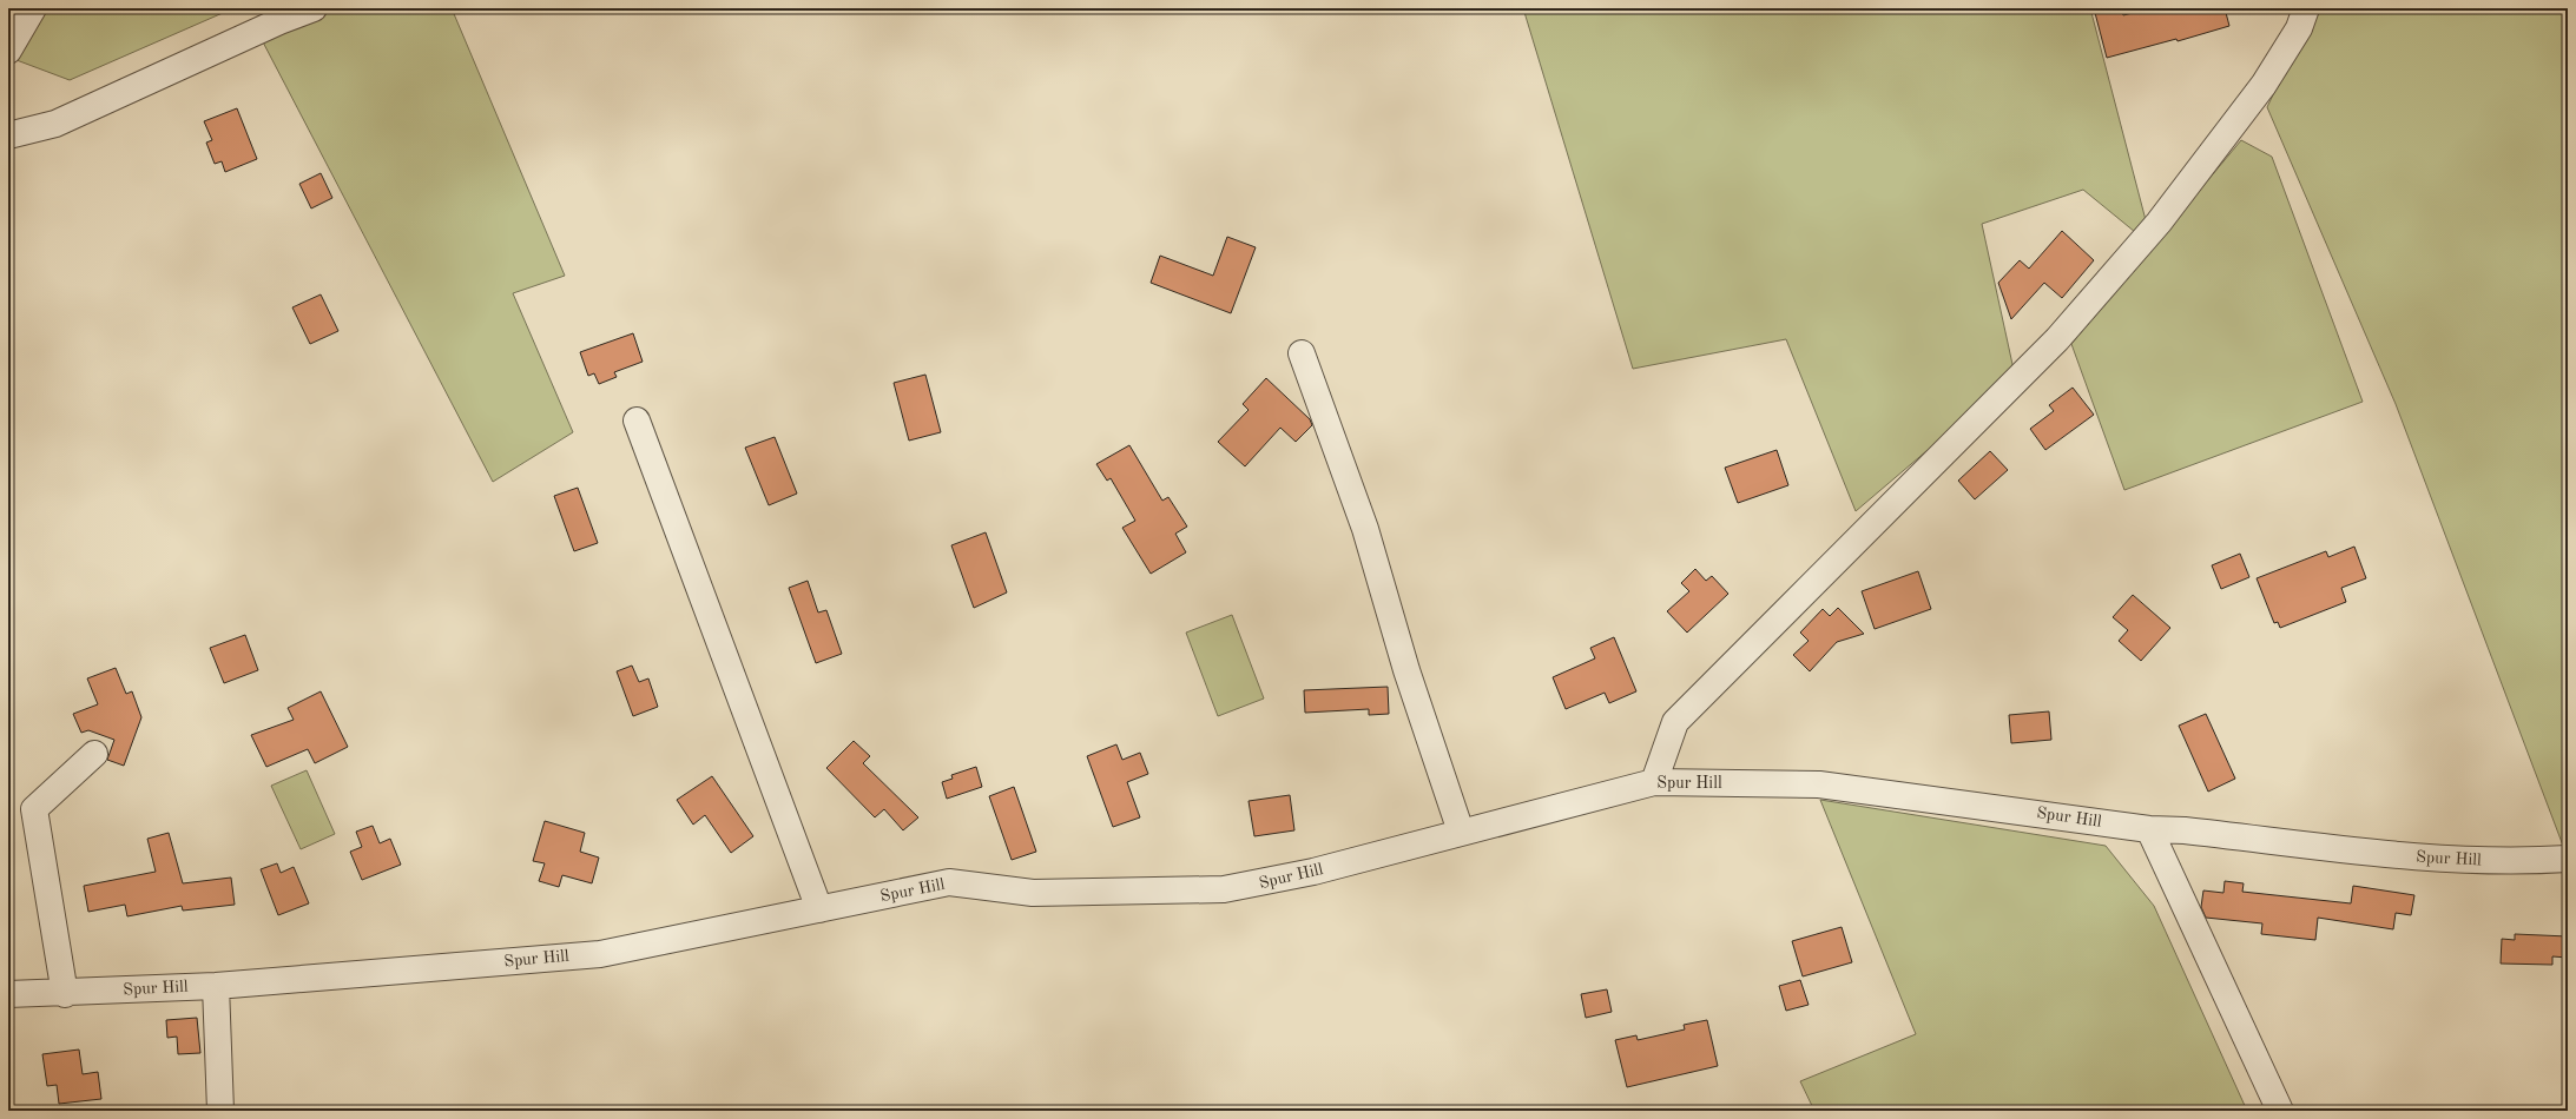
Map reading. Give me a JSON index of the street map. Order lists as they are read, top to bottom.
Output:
{
  "streets": {
    "street": ["Spur Hill"]
  }
}
